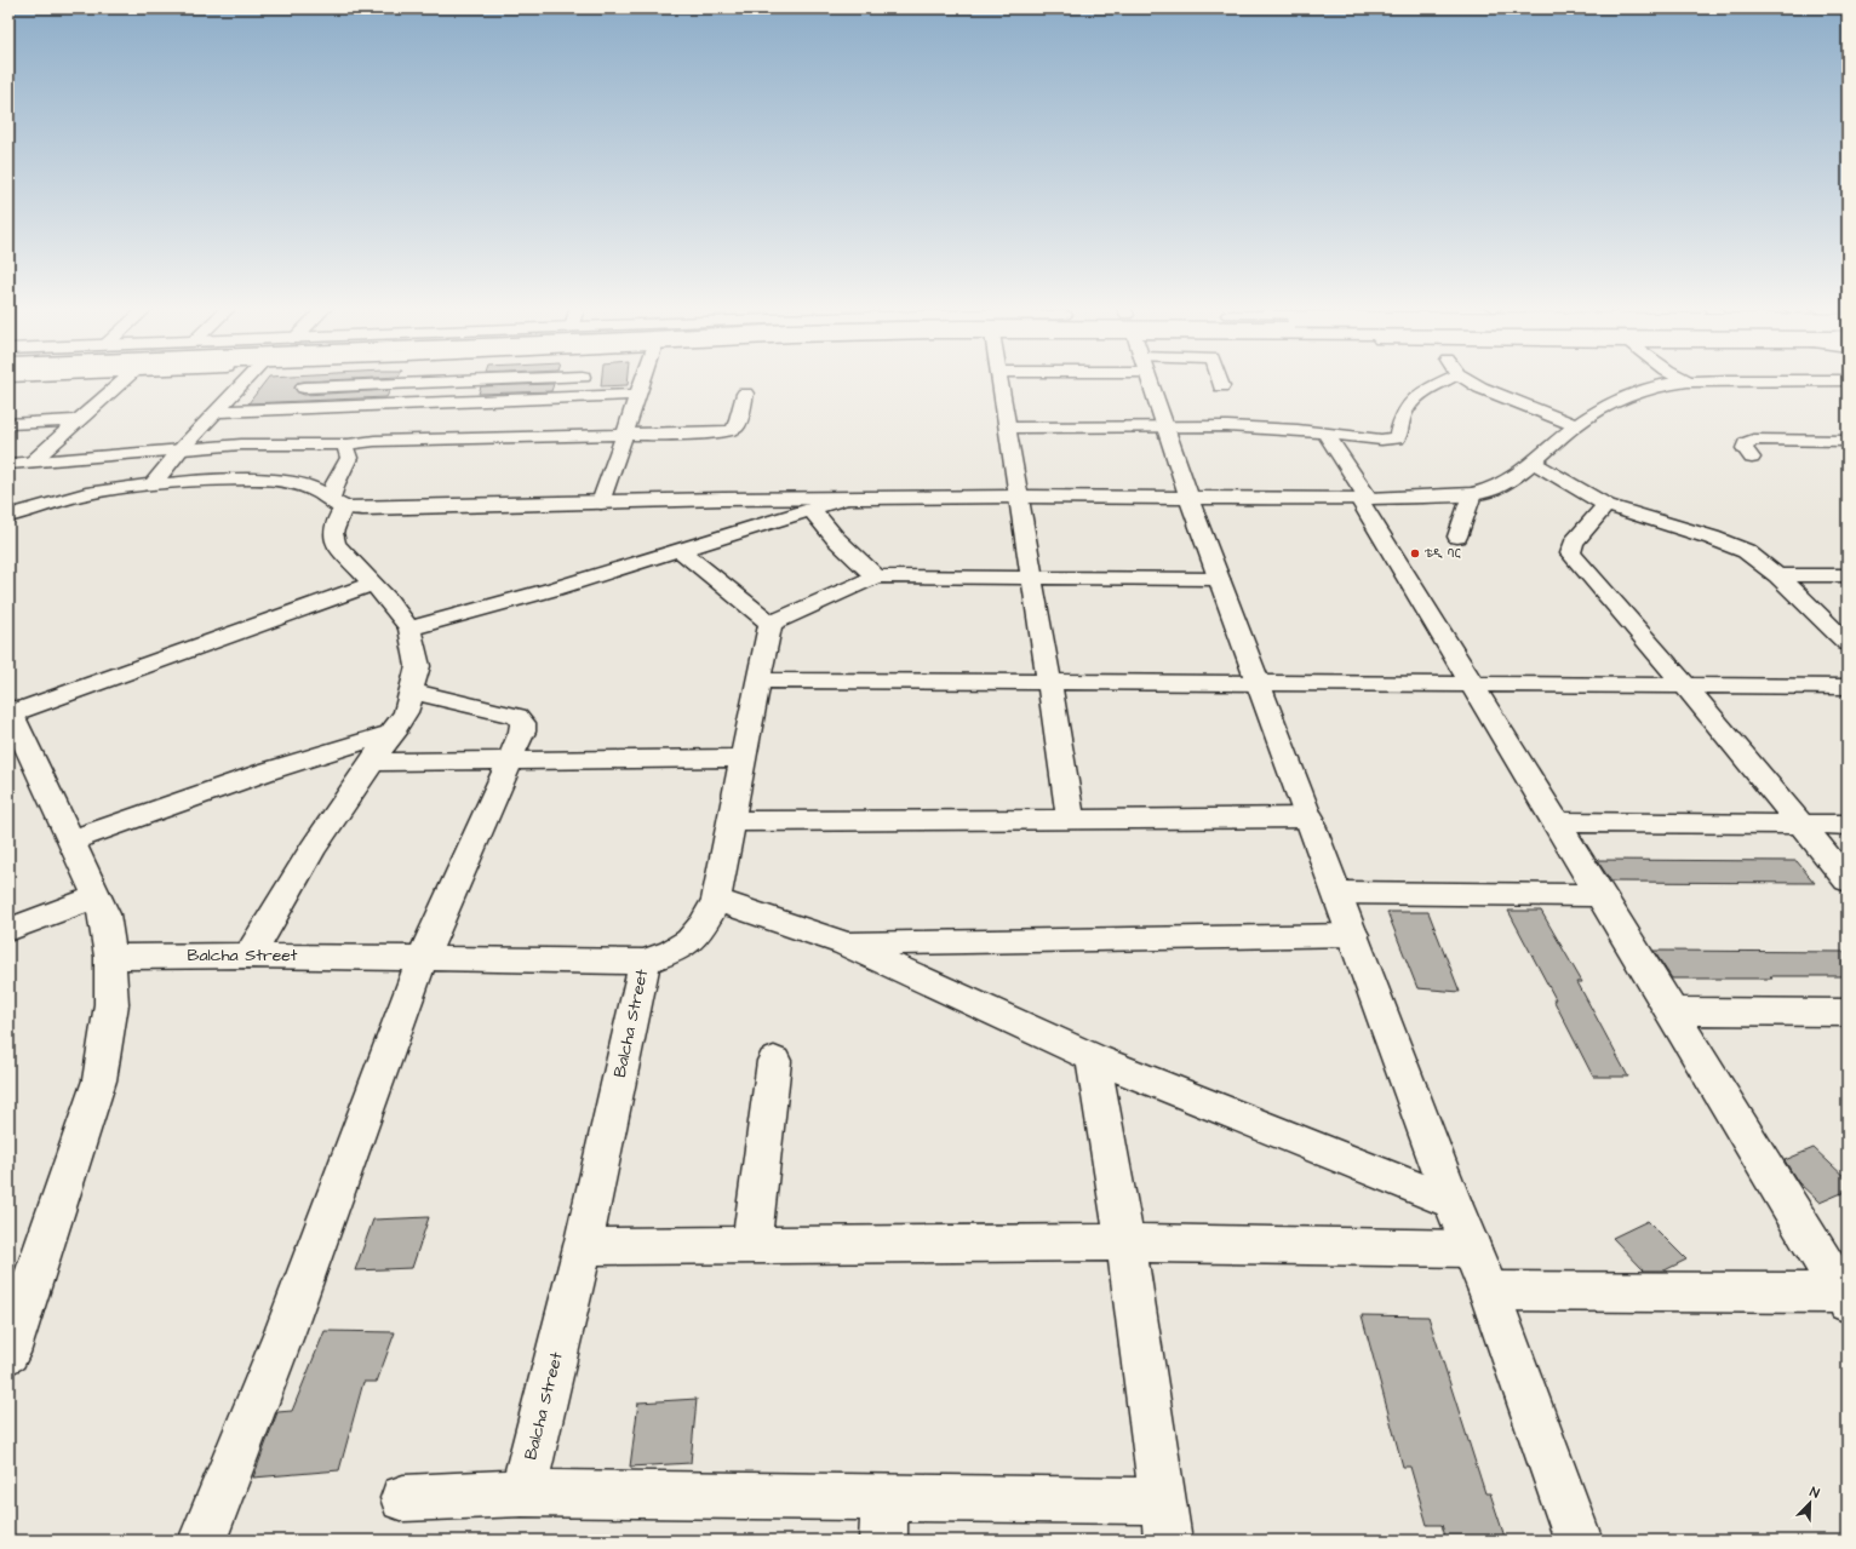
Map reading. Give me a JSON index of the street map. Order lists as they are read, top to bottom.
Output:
{
  "streets": {
    "main road": ["Balcha Street"]
  },
  "places": ["ቴዲ ባር"],
  "north": "top right"
}
